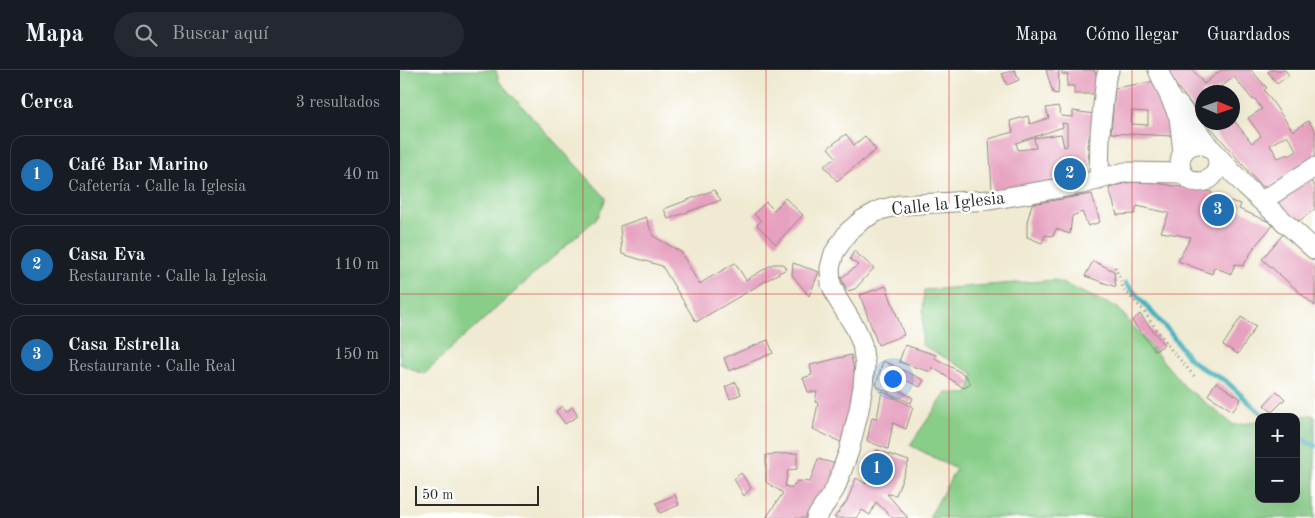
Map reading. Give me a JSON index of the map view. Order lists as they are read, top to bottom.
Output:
{
  "streets": {
    "street": ["Calle la Iglesia"]
  },
  "scale_bar": "50 m",
  "north": "right",
  "page": {
    "header": "Mapa",
    "search": "Buscar aquí",
    "nav": ["Mapa", "Cómo llegar", "Guardados"],
    "heading": ["Cerca", "3 resultados"],
    "list": [
      {
        "mark": "1",
        "name": "Café Bar Marino",
        "note": "Cafetería · Calle la Iglesia",
        "value": "40 m"
      },
      {
        "mark": "2",
        "name": "Casa Eva",
        "note": "Restaurante · Calle la Iglesia",
        "value": "110 m"
      },
      {
        "mark": "3",
        "name": "Casa Estrella",
        "note": "Restaurante · Calle Real",
        "value": "150 m"
      }
    ],
    "pins": ["2", "3", "1"],
    "map_buttons": ["+", "−"],
    "scale": "50 m"
  }
}
